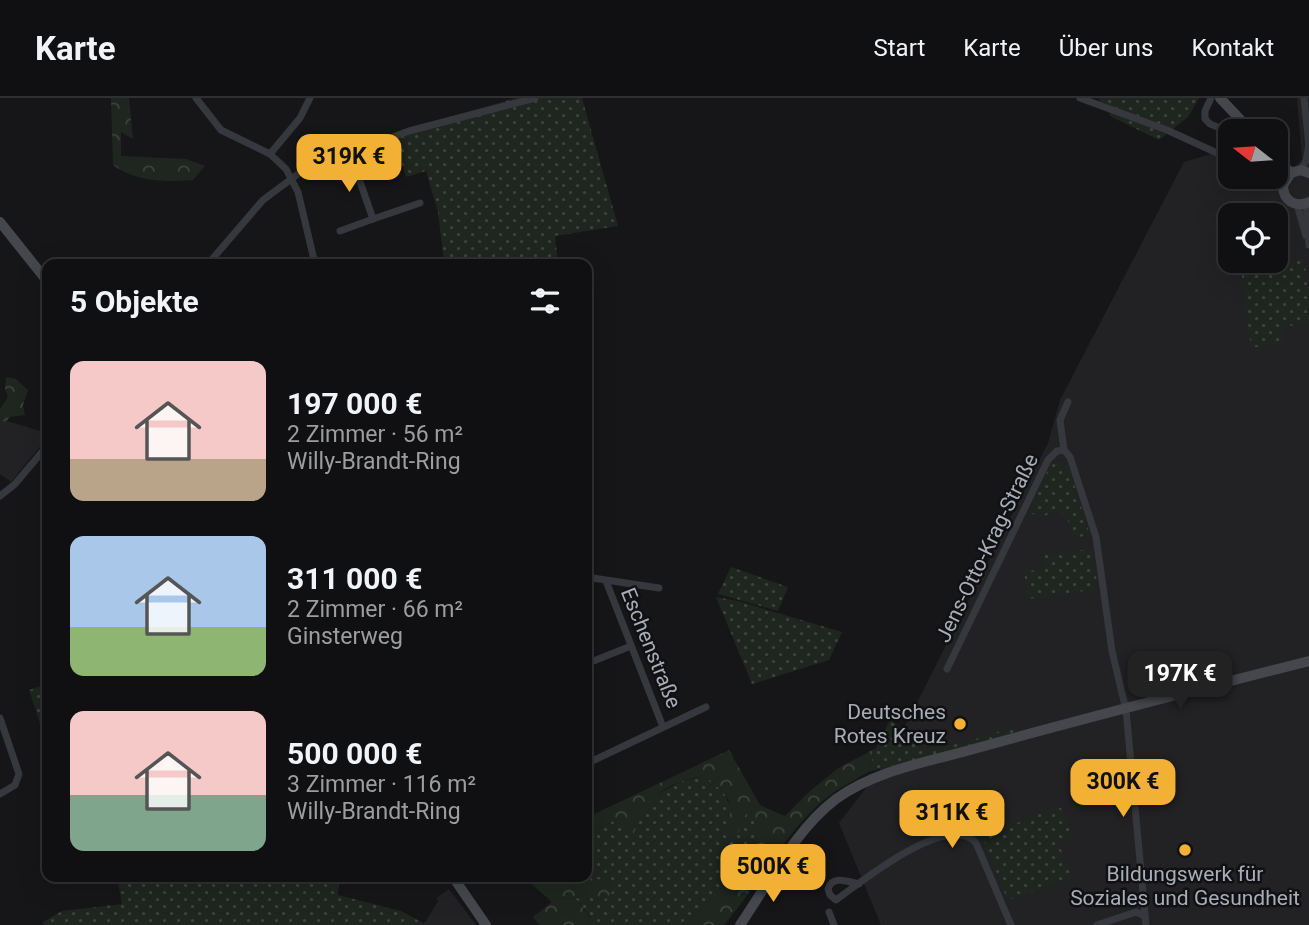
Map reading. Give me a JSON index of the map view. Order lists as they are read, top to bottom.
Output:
{
  "streets": {
    "street": ["Jens-Otto-Krag-Straße", "Eschenstraße"]
  },
  "places": ["Deutsches Rotes Kreuz", "Bildungswerk für Soziales und Gesundheit"],
  "north": "left",
  "page": {
    "header": "Karte",
    "nav": [
      "Start",
      "Karte",
      "Über uns",
      "Kontakt"
    ],
    "price": [
      "319K €",
      "197K €",
      "300K €",
      "311K €",
      "500K €"
    ],
    "heading": "5 Objekte",
    "list": [
      {
        "name": "197 000 €",
        "note": "2 Zimmer · 56 m² · Willy-Brandt-Ring"
      },
      {
        "name": "311 000 €",
        "note": "2 Zimmer · 66 m² · Ginsterweg"
      },
      {
        "name": "500 000 €",
        "note": "3 Zimmer · 116 m² · Willy-Brandt-Ring"
      }
    ]
  }
}
